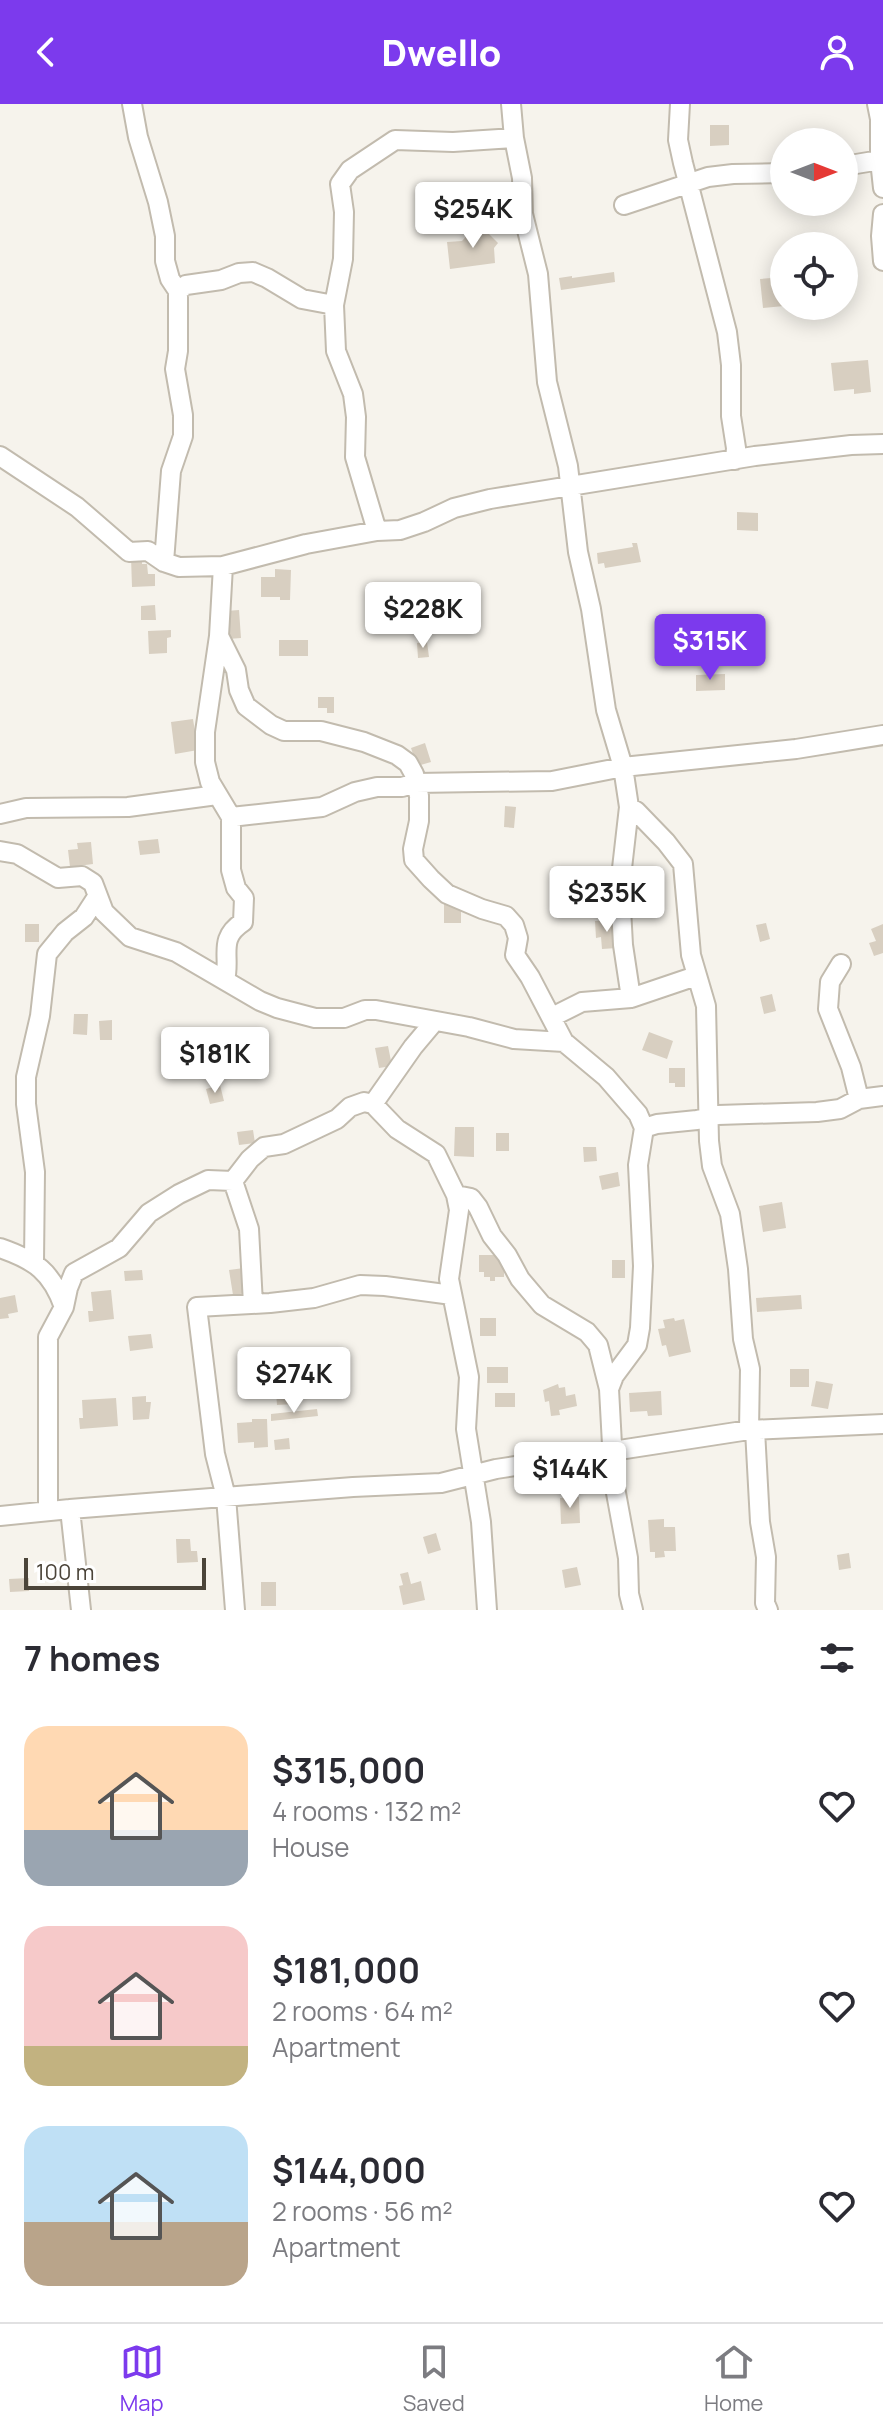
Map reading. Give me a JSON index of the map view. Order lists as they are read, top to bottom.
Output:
{
  "scale_bar": "100 m",
  "north": "right",
  "page": {
    "header": "Dwello",
    "price": [
      "$254K",
      "$228K",
      "$315K",
      "$235K",
      "$181K",
      "$274K",
      "$144K"
    ],
    "scale": "100 m",
    "heading": "7 homes",
    "list": [
      {
        "name": "$315,000",
        "note": "4 rooms · 132 m² · House"
      },
      {
        "name": "$181,000",
        "note": "2 rooms · 64 m² · Apartment"
      },
      {
        "name": "$144,000",
        "note": "2 rooms · 56 m² · Apartment"
      }
    ],
    "tabs": ["Map", "Saved", "Home"]
  }
}
